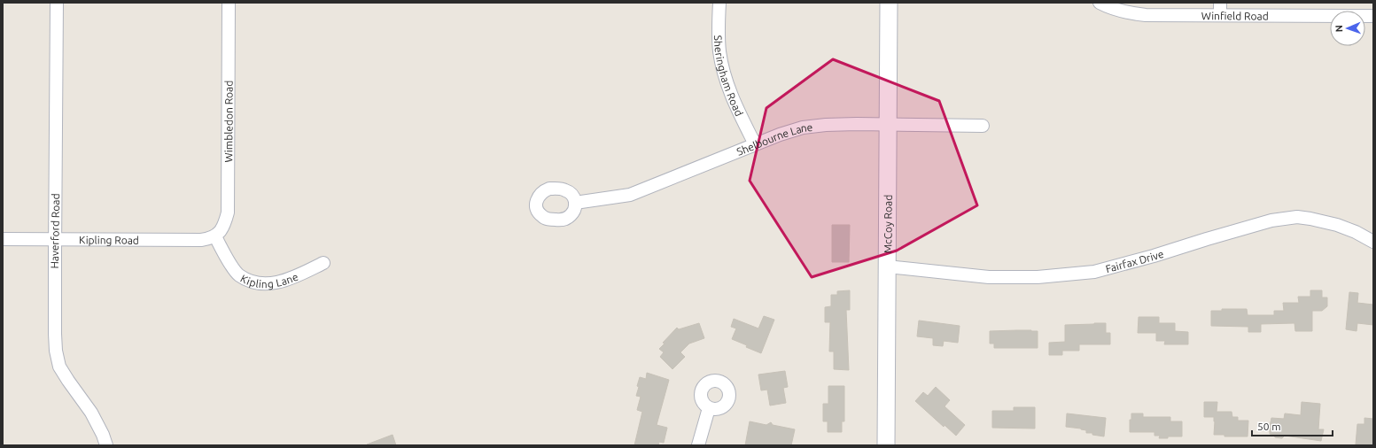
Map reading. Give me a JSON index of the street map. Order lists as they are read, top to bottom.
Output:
{
  "streets": {
    "main road": ["McCoy Road"],
    "street": [
      "Winfield Road",
      "Sheringham Road",
      "Wimbledon Road",
      "Shelbourne Lane",
      "Haverford Road",
      "Kipling Road",
      "Fairfax Drive",
      "Kipling Lane"
    ]
  },
  "crossings": [
    ["Sheringham Road", "Shelbourne Lane"],
    ["Wimbledon Road", "Kipling Road"],
    ["Wimbledon Road", "Kipling Lane"],
    ["Shelbourne Lane", "McCoy Road"],
    ["McCoy Road", "Fairfax Drive"],
    ["Haverford Road", "Kipling Road"],
    ["Kipling Road", "Kipling Lane"]
  ],
  "scale_bar": "50 m",
  "north": "left"
}
